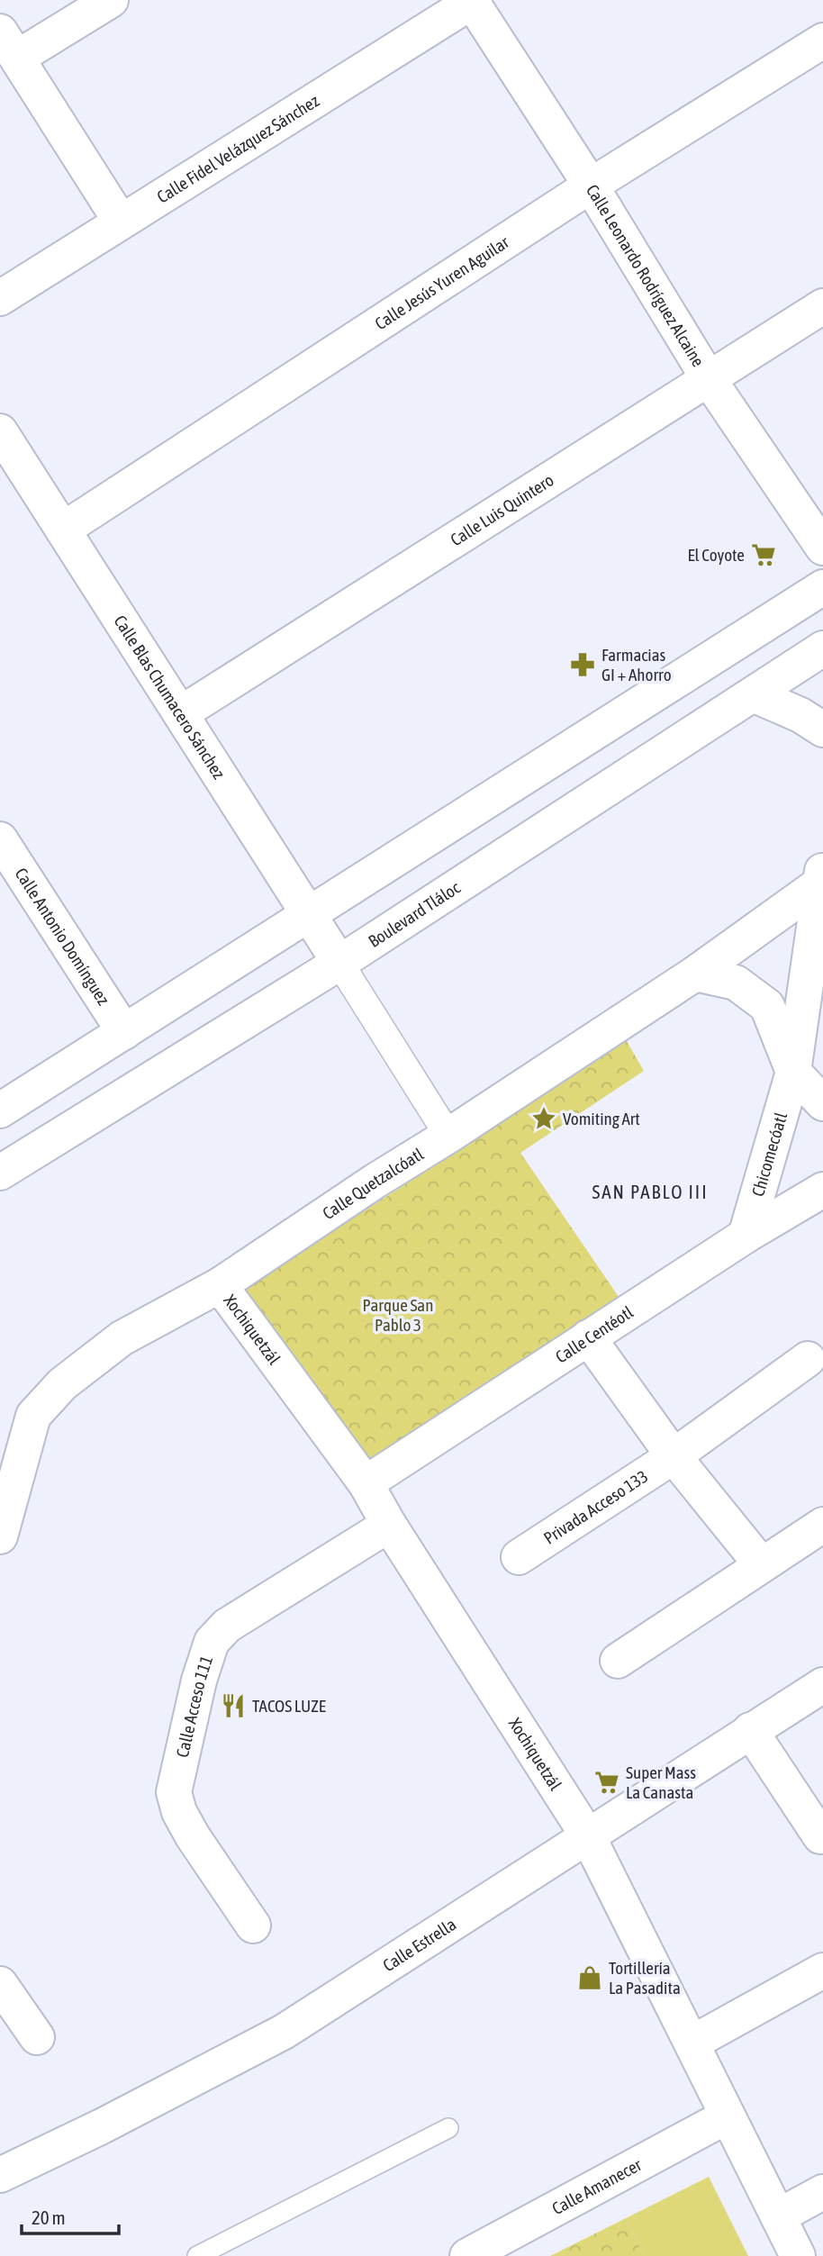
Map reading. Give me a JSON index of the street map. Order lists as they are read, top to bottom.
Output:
{
  "streets": {
    "street": [
      "Calle Fidel Velázquez Sánchez",
      "Calle Leonardo Rodríguez Alcaine",
      "Calle Jesús Yuren Aguilar",
      "Calle Luis Quintero",
      "Calle Blas Chumacero Sánchez",
      "Boulevard Tláloc",
      "Calle Antonio Domínguez",
      "Chicomecóatl",
      "Calle Quetzalcóatl",
      "Xochiquetzál",
      "Calle Centéotl",
      "Privada Acceso 133",
      "Calle Acceso 111",
      "Calle Estrella",
      "Calle Amanecer"
    ]
  },
  "crossings": [
    ["Calle Fidel Velázquez Sánchez", "Calle Leonardo Rodríguez Alcaine"],
    ["Calle Leonardo Rodríguez Alcaine", "Calle Jesús Yuren Aguilar"],
    ["Calle Leonardo Rodríguez Alcaine", "Calle Luis Quintero"],
    ["Calle Jesús Yuren Aguilar", "Calle Blas Chumacero Sánchez"],
    ["Calle Luis Quintero", "Calle Blas Chumacero Sánchez"],
    ["Calle Blas Chumacero Sánchez", "Boulevard Tláloc"],
    ["Chicomecóatl", "Calle Quetzalcóatl"],
    ["Chicomecóatl", "Calle Centéotl"],
    ["Calle Quetzalcóatl", "Xochiquetzál"],
    ["Xochiquetzál", "Calle Centéotl"],
    ["Xochiquetzál", "Calle Acceso 111"],
    ["Xochiquetzál", "Calle Estrella"],
    ["Xochiquetzál", "Calle Amanecer"]
  ],
  "districts": ["SAN PABLO III"],
  "parks": ["Parque San Pablo 3"],
  "places": {
    "supermarket": ["El Coyote", "Super Mass La Canasta"],
    "pharmacy": ["Farmacias GI + Ahorro"],
    "place": ["Vomiting Art"],
    "restaurant": ["TACOS LUZE"],
    "shop": ["Tortillería La Pasadita"]
  },
  "scale_bar": "20 m"
}
